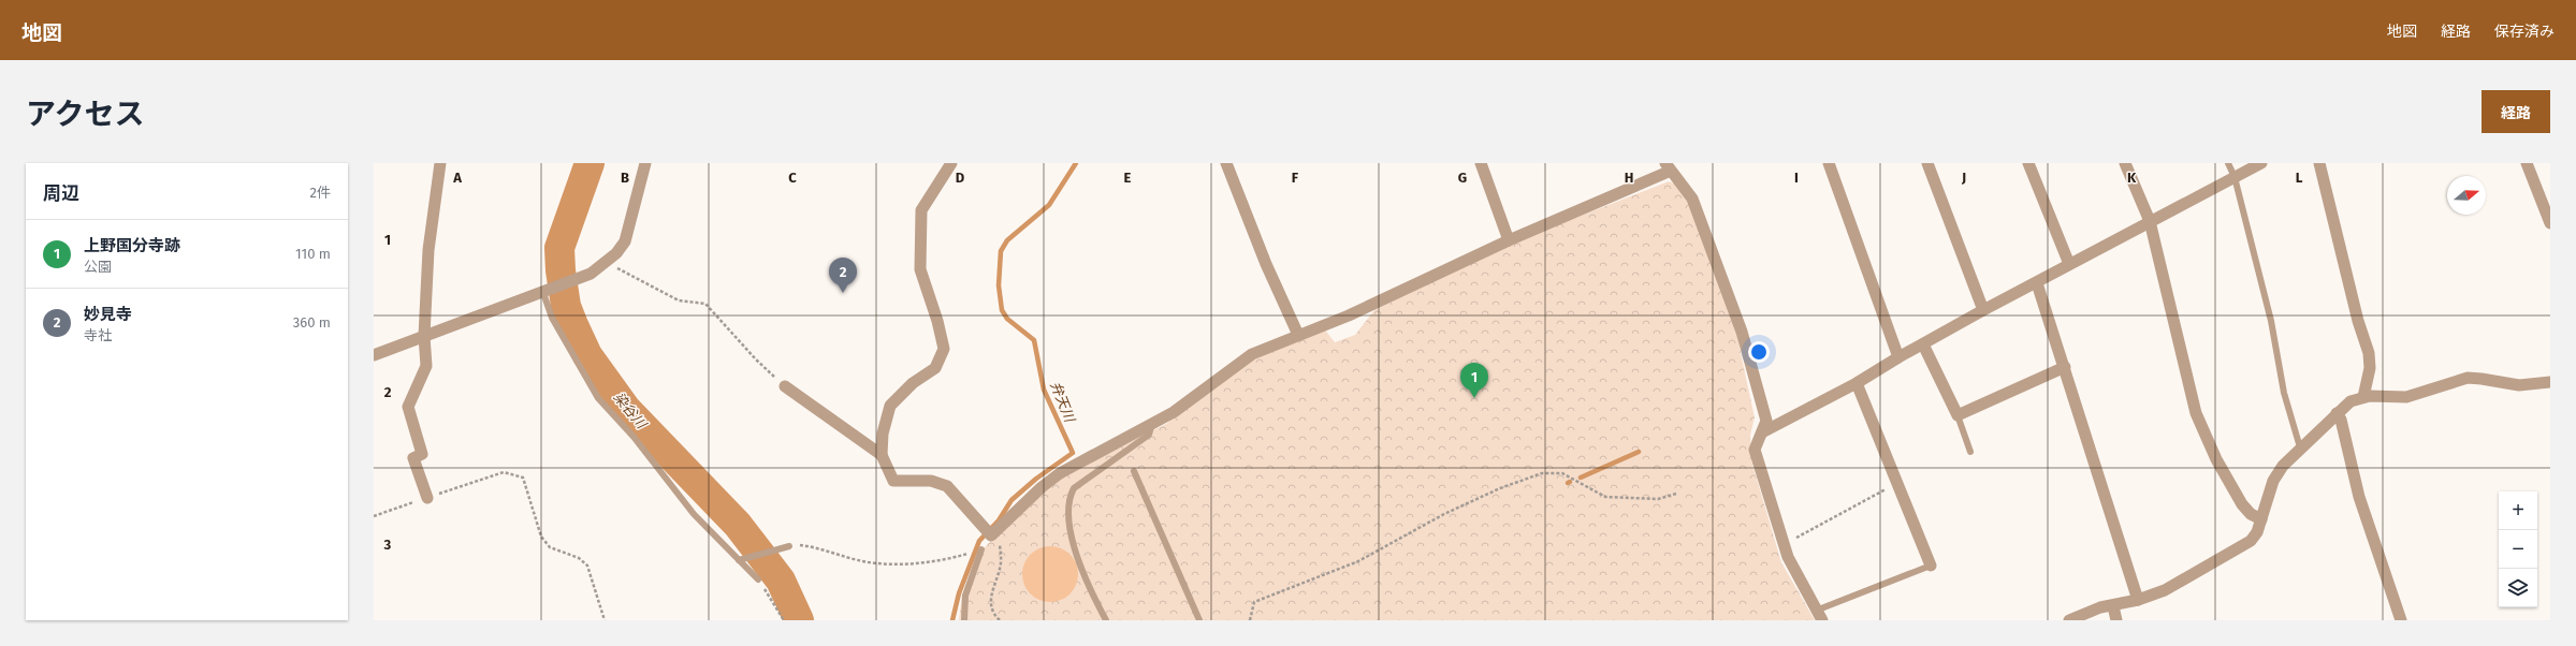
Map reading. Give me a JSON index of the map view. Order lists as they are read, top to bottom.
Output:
{
  "water": ["弁天川", "染谷川"],
  "north": "right",
  "page": {
    "header": "地図",
    "nav": ["地図", "経路", "保存済み"],
    "title": "アクセス",
    "buttons": "経路",
    "heading": ["周辺", "2件"],
    "list": [
      {
        "mark": "1",
        "name": "上野国分寺跡",
        "note": "公園",
        "value": "110 m"
      },
      {
        "mark": "2",
        "name": "妙見寺",
        "note": "寺社",
        "value": "360 m"
      }
    ],
    "pins": ["2", "1"],
    "map_buttons": ["+", "−"]
  },
  "grid": {
    "columns": [
      "A",
      "B",
      "C",
      "D",
      "E",
      "F",
      "G",
      "H",
      "I",
      "J",
      "K",
      "L"
    ],
    "rows": ["1", "2", "3"]
  }
}
